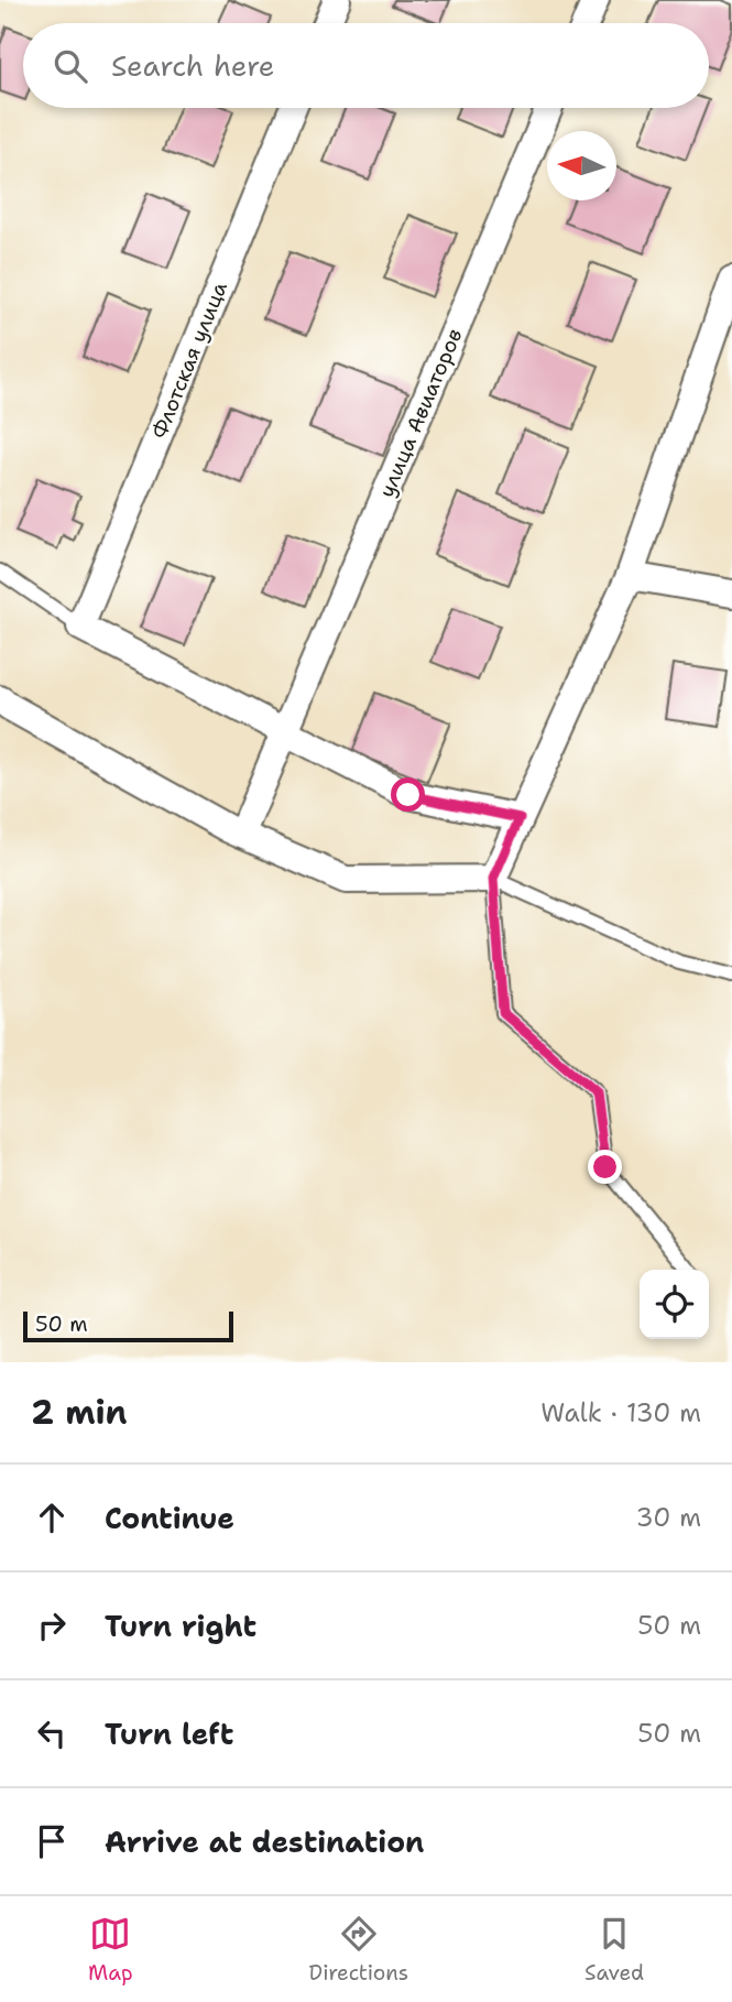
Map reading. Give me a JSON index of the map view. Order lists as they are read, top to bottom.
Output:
{
  "streets": {
    "street": ["Флотская улица", "улица Авиаторов"]
  },
  "scale_bar": "50 m",
  "north": "left",
  "page": {
    "search": "Search here",
    "scale": "50 m",
    "heading": ["2 min", "Walk · 130 m"],
    "list": [
      ["Continue", "30 m"],
      ["Turn right", "50 m"],
      ["Turn left", "50 m"],
      "Arrive at destination"
    ],
    "nav": ["Map", "Directions", "Saved"]
  }
}
